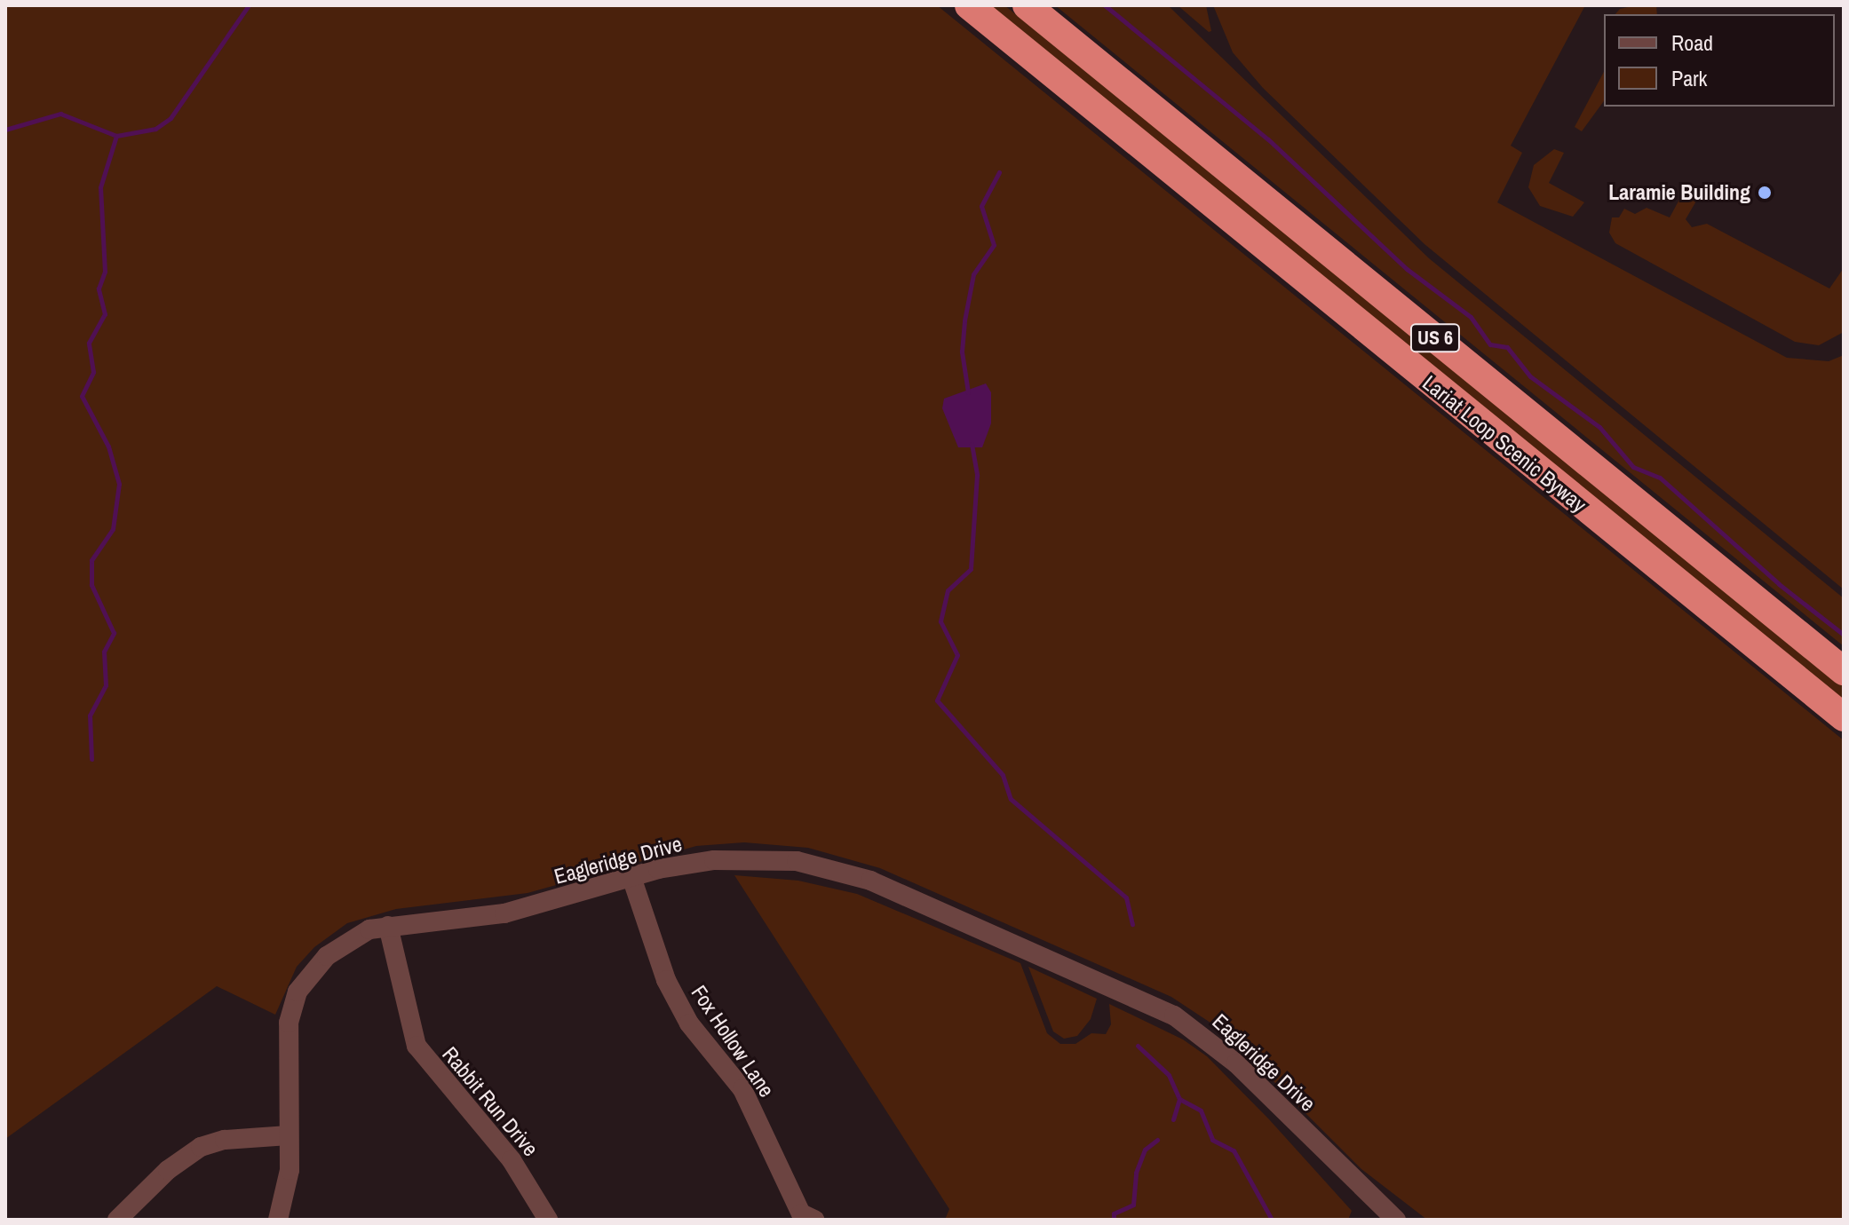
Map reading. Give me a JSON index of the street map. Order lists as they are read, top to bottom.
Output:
{
  "streets": {
    "highway": ["US 6", "Lariat Loop Scenic Byway"],
    "street": ["Eagleridge Drive", "Fox Hollow Lane", "Rabbit Run Drive"]
  },
  "crossings": [
    ["Eagleridge Drive", "Fox Hollow Lane"],
    ["Eagleridge Drive", "Rabbit Run Drive"]
  ],
  "places": ["Laramie Building"],
  "legend": ["Road", "Park"]
}
